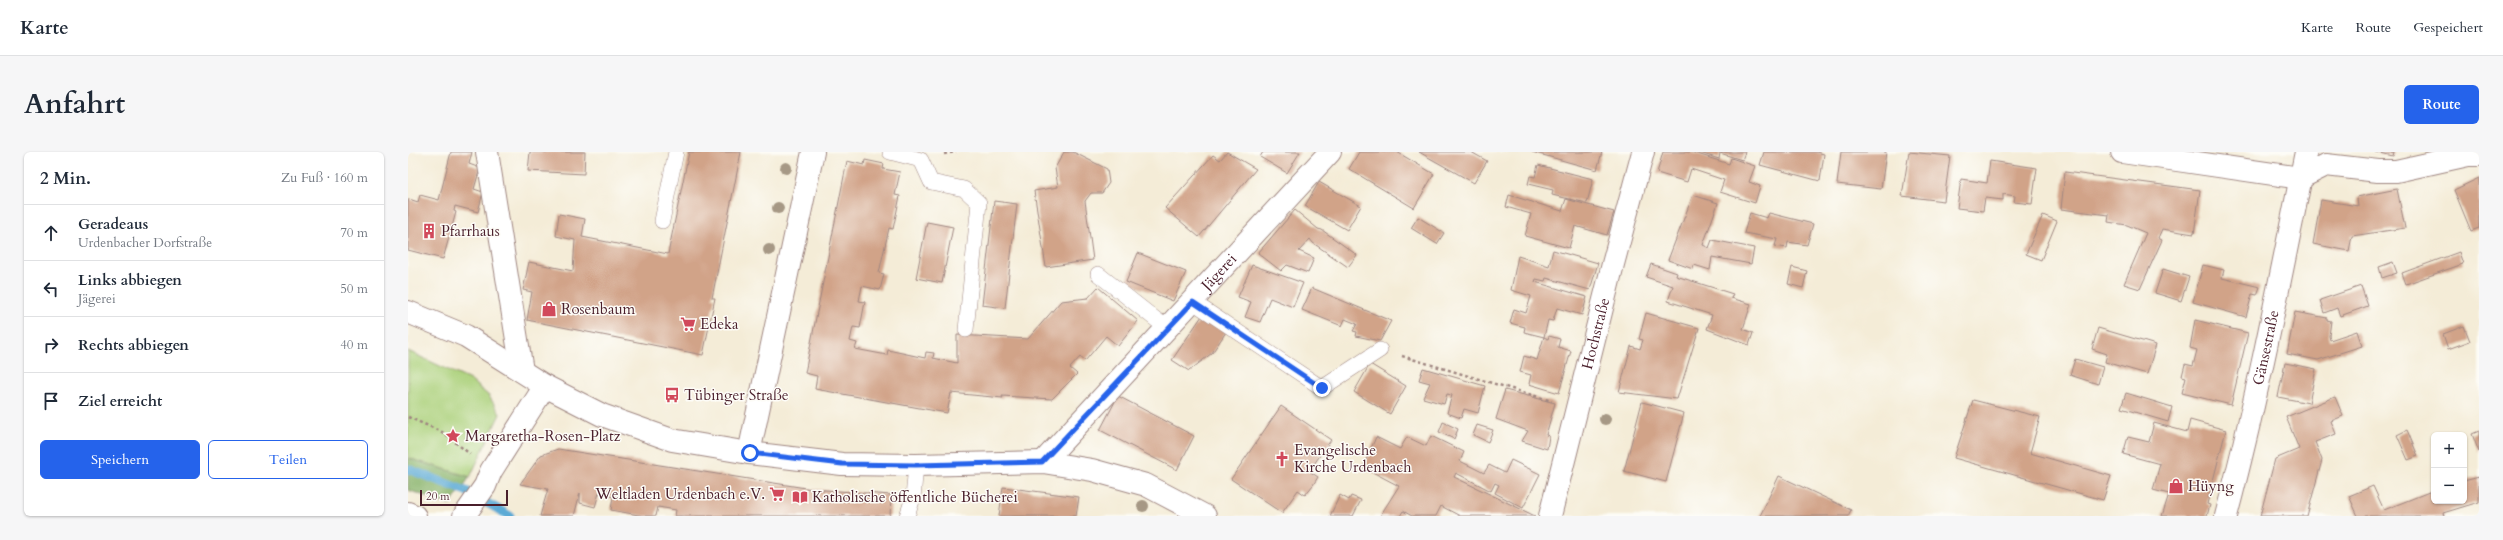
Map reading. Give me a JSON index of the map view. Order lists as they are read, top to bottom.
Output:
{
  "streets": {
    "street": ["Jägerei", "Hochstraße", "Gänsestraße"]
  },
  "places": {
    "building": ["Pfarrhaus"],
    "shop": ["Rosenbaum", "Hüyng"],
    "supermarket": ["Edeka", "Weltladen Urdenbach e.V."],
    "bus stop": ["Tübinger Straße"],
    "place": ["Margaretha-Rosen-Platz"],
    "church": ["Evangelische Kirche Urdenbach"],
    "library": ["Katholische öffentliche Bücherei"]
  },
  "scale_bar": "20 m",
  "page": {
    "header": "Karte",
    "nav": ["Karte", "Route", "Gespeichert"],
    "title": "Anfahrt",
    "buttons": [
      "Route",
      ["Speichern", "Teilen"]
    ],
    "heading": ["2 Min.", "Zu Fuß · 160 m"],
    "list": [
      ["Geradeaus", "Urdenbacher Dorfstraße", "70 m"],
      ["Links abbiegen", "Jägerei", "50 m"],
      ["Rechts abbiegen", "40 m"],
      "Ziel erreicht"
    ],
    "map_buttons": ["+", "−"],
    "scale": "20 m"
  }
}
